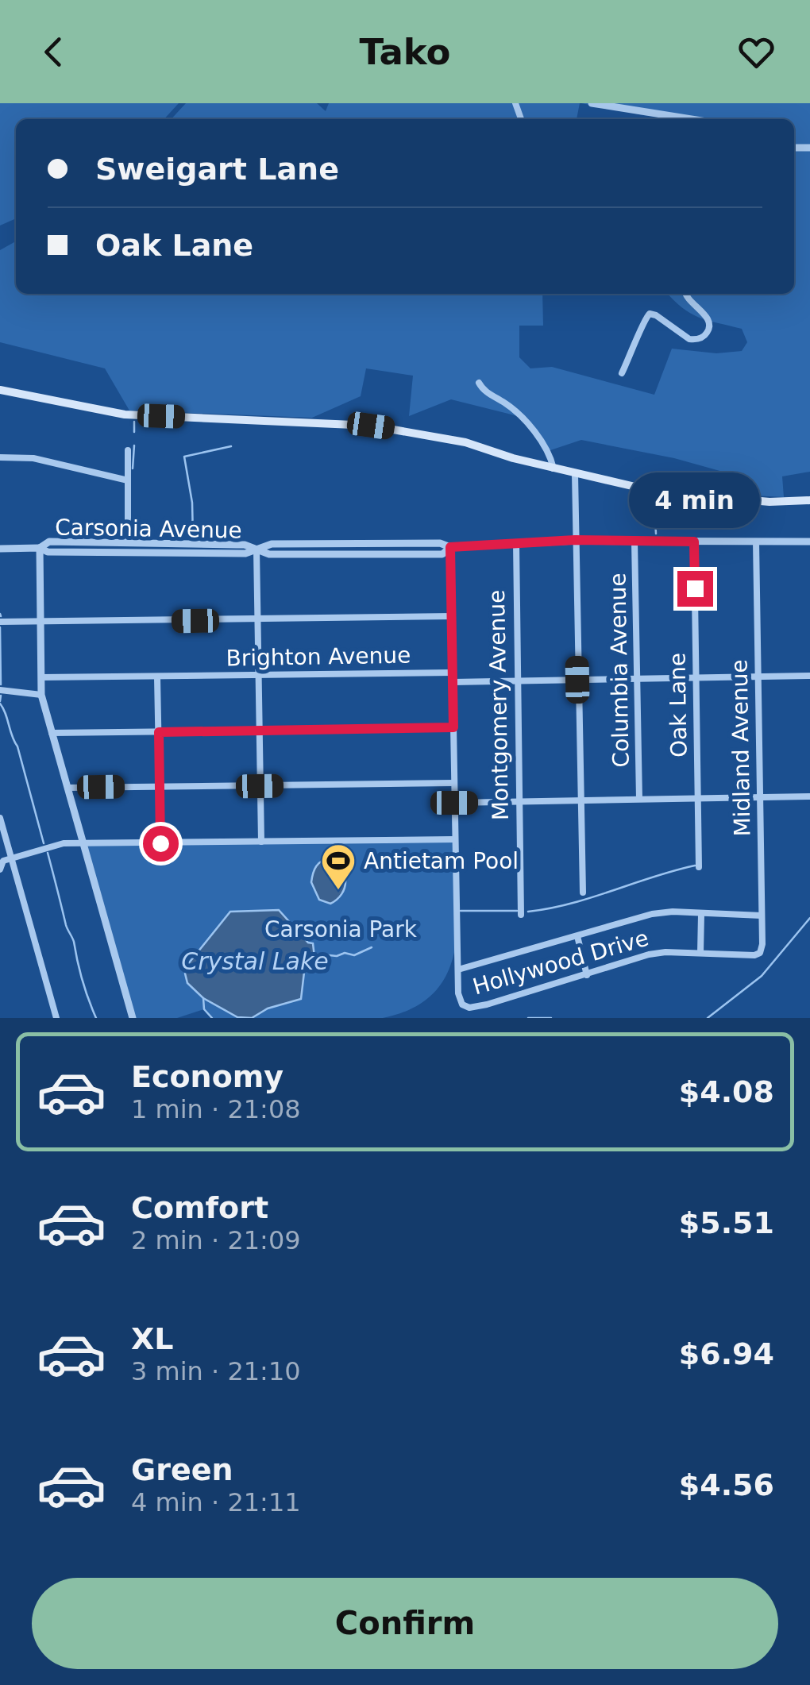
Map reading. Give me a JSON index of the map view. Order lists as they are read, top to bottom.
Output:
{
  "streets": {
    "street": [
      "Carsonia Avenue",
      "Brighton Avenue",
      "Columbia Avenue",
      "Montgomery Avenue",
      "Oak Lane",
      "Midland Avenue",
      "Hollywood Drive"
    ]
  },
  "crossings": [
    ["Carsonia Avenue", "Columbia Avenue"],
    ["Carsonia Avenue", "Montgomery Avenue"],
    ["Carsonia Avenue", "Oak Lane"],
    ["Carsonia Avenue", "Midland Avenue"],
    ["Midland Avenue", "Hollywood Drive"]
  ],
  "water": ["Crystal Lake"],
  "parks": ["Carsonia Park"],
  "places": {
    "sports": ["Antietam Pool"]
  },
  "page": {
    "header": "Tako",
    "banner": ["Sweigart Lane", "Oak Lane"],
    "bubble": "4 min",
    "list": [
      {
        "name": "Economy",
        "note": "1 min · 21:08",
        "value": "$4.08"
      },
      {
        "name": "Comfort",
        "note": "2 min · 21:09",
        "value": "$5.51"
      },
      {
        "name": "XL",
        "note": "3 min · 21:10",
        "value": "$6.94"
      },
      {
        "name": "Green",
        "note": "4 min · 21:11",
        "value": "$4.56"
      }
    ],
    "buttons": "Confirm"
  }
}
